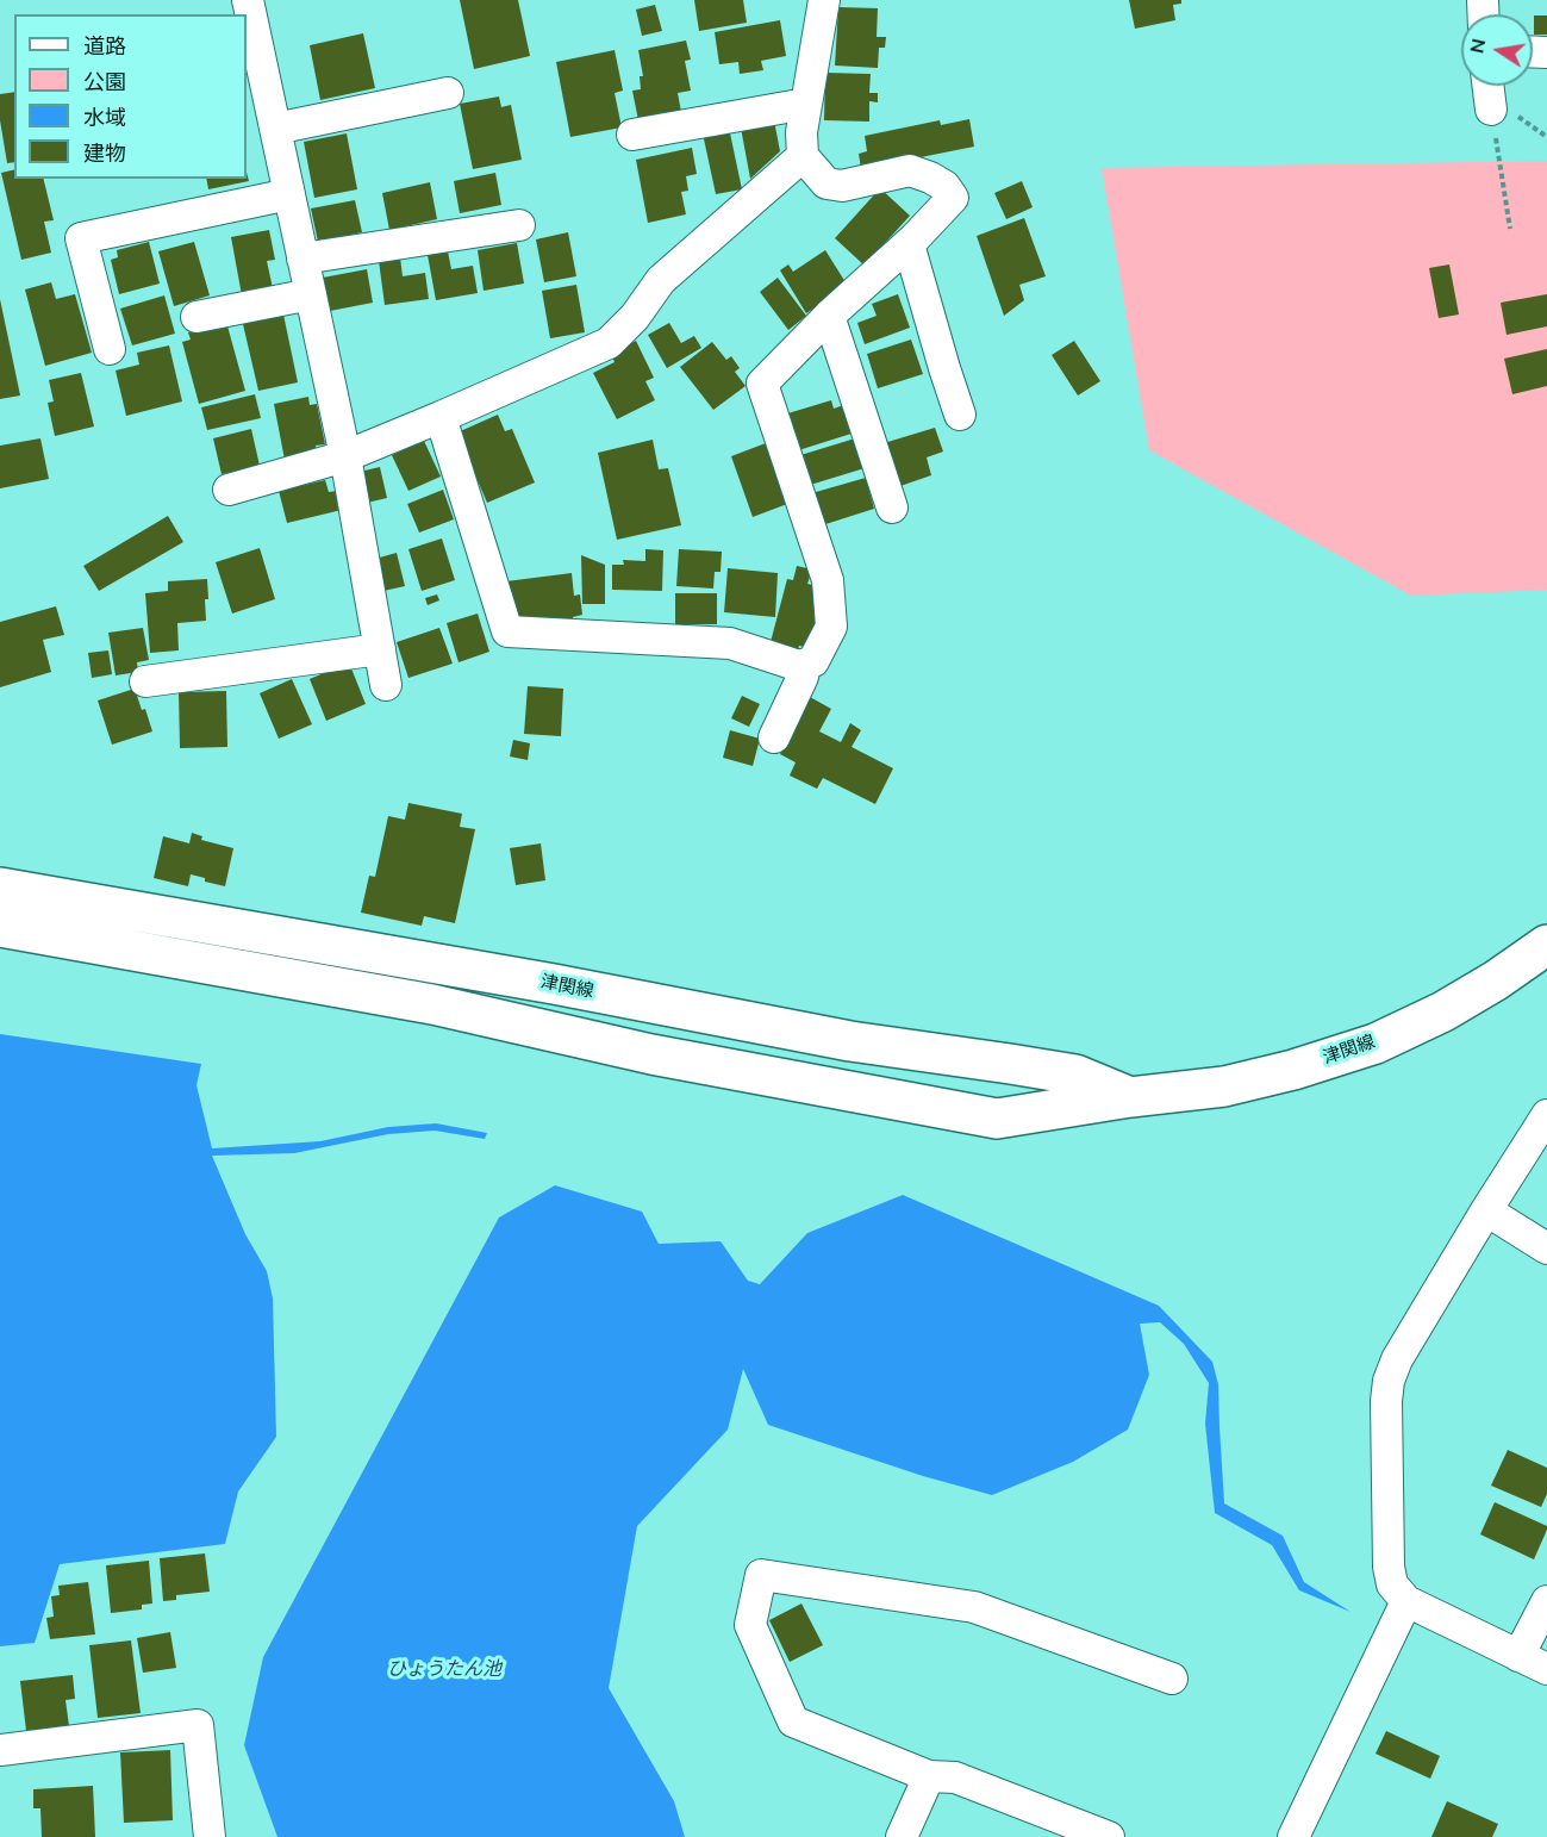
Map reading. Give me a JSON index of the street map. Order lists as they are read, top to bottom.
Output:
{
  "streets": {
    "main road": ["津関線"]
  },
  "water": ["ひょうたん池"],
  "legend": [
    "道路",
    "公園",
    "水域",
    "建物"
  ],
  "north": "left"
}
